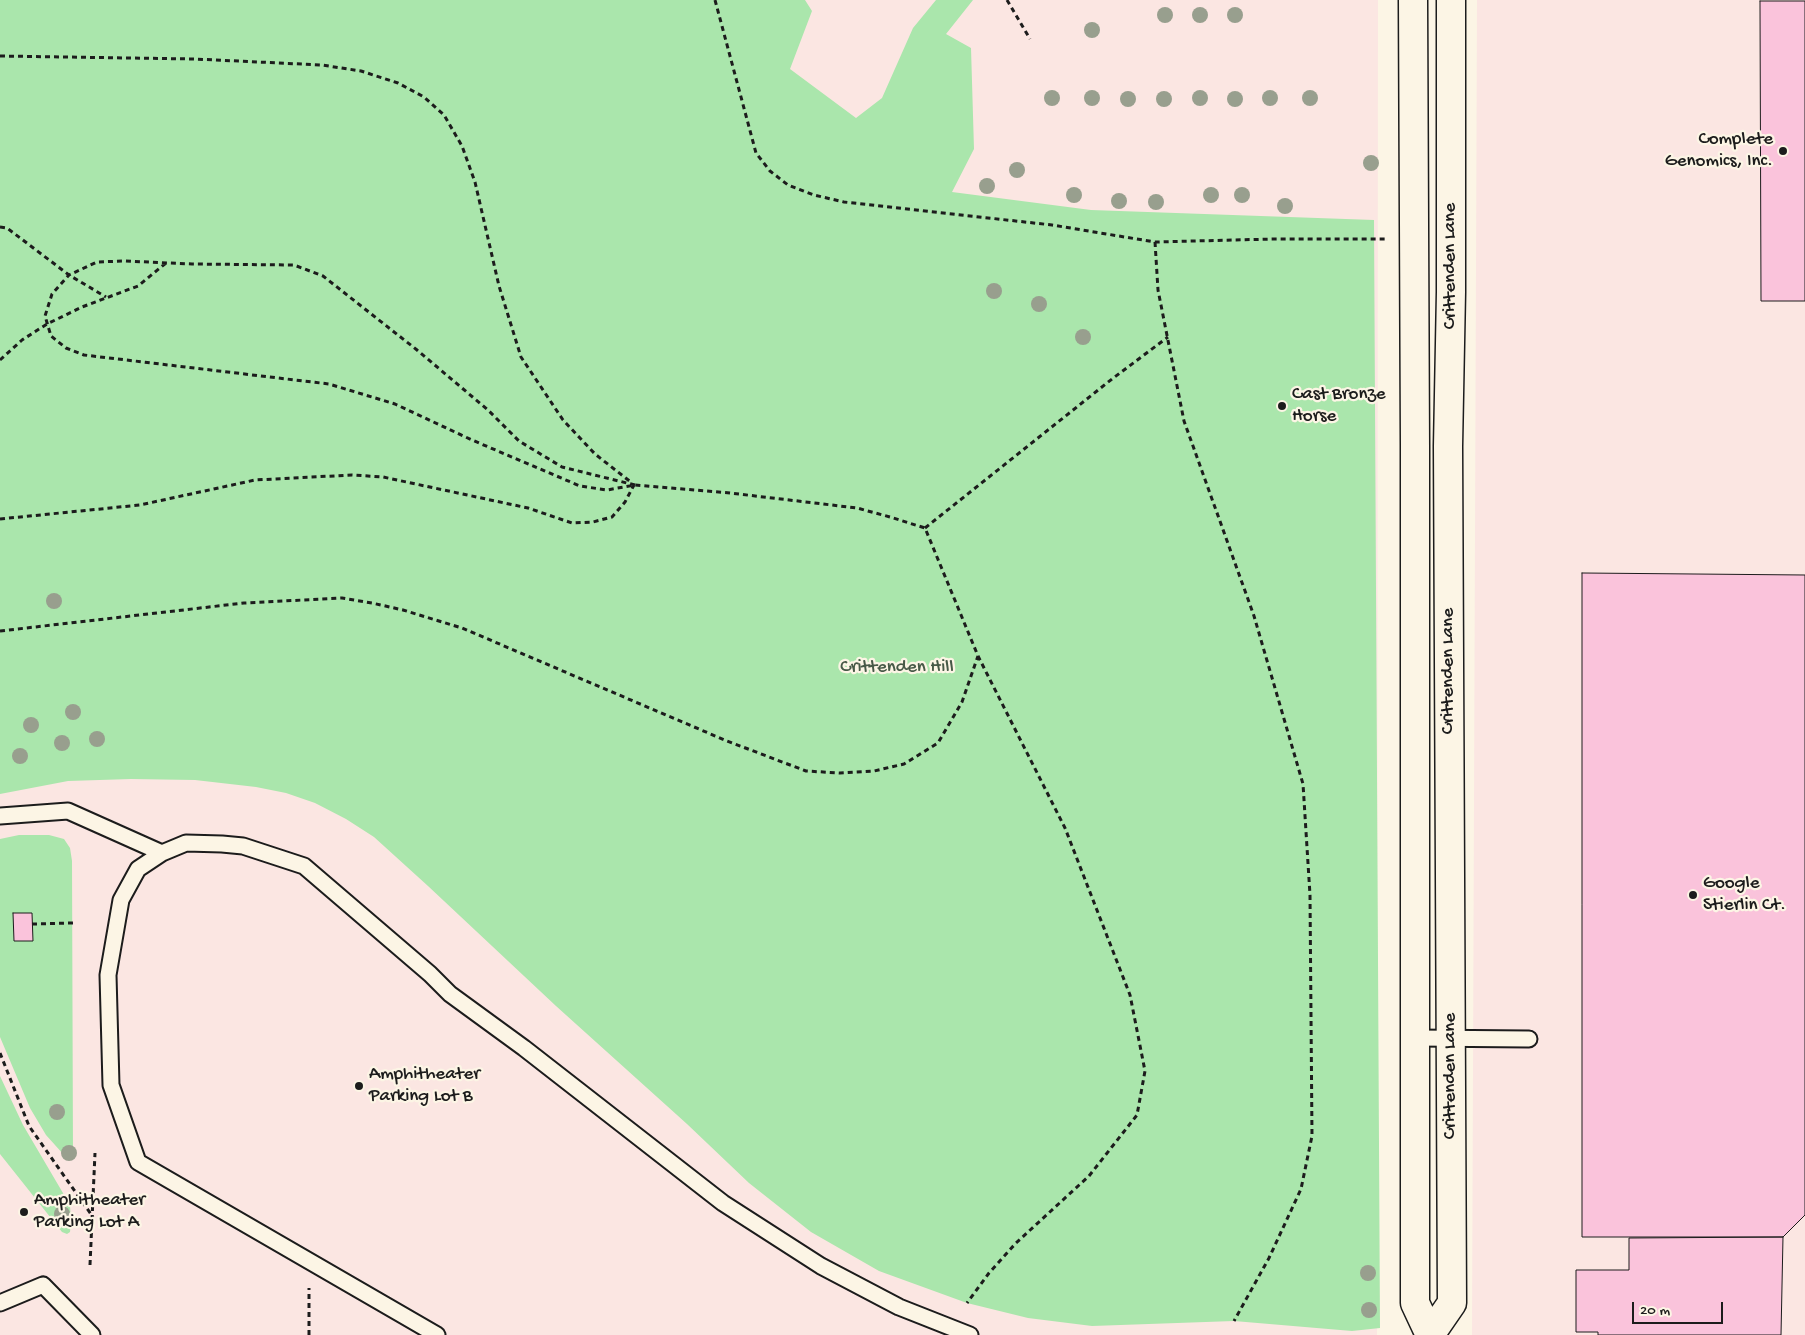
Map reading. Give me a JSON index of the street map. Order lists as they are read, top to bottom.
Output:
{
  "streets": {
    "street": ["Crittenden Lane"]
  },
  "parks": ["Crittenden Hill"],
  "places": [
    "Complete Genomics, Inc.",
    "Cast Bronze Horse",
    "Google Stierlin Ct.",
    "Amphitheater Parking Lot B",
    "Amphitheater Parking Lot A"
  ],
  "scale_bar": "20 m"
}
